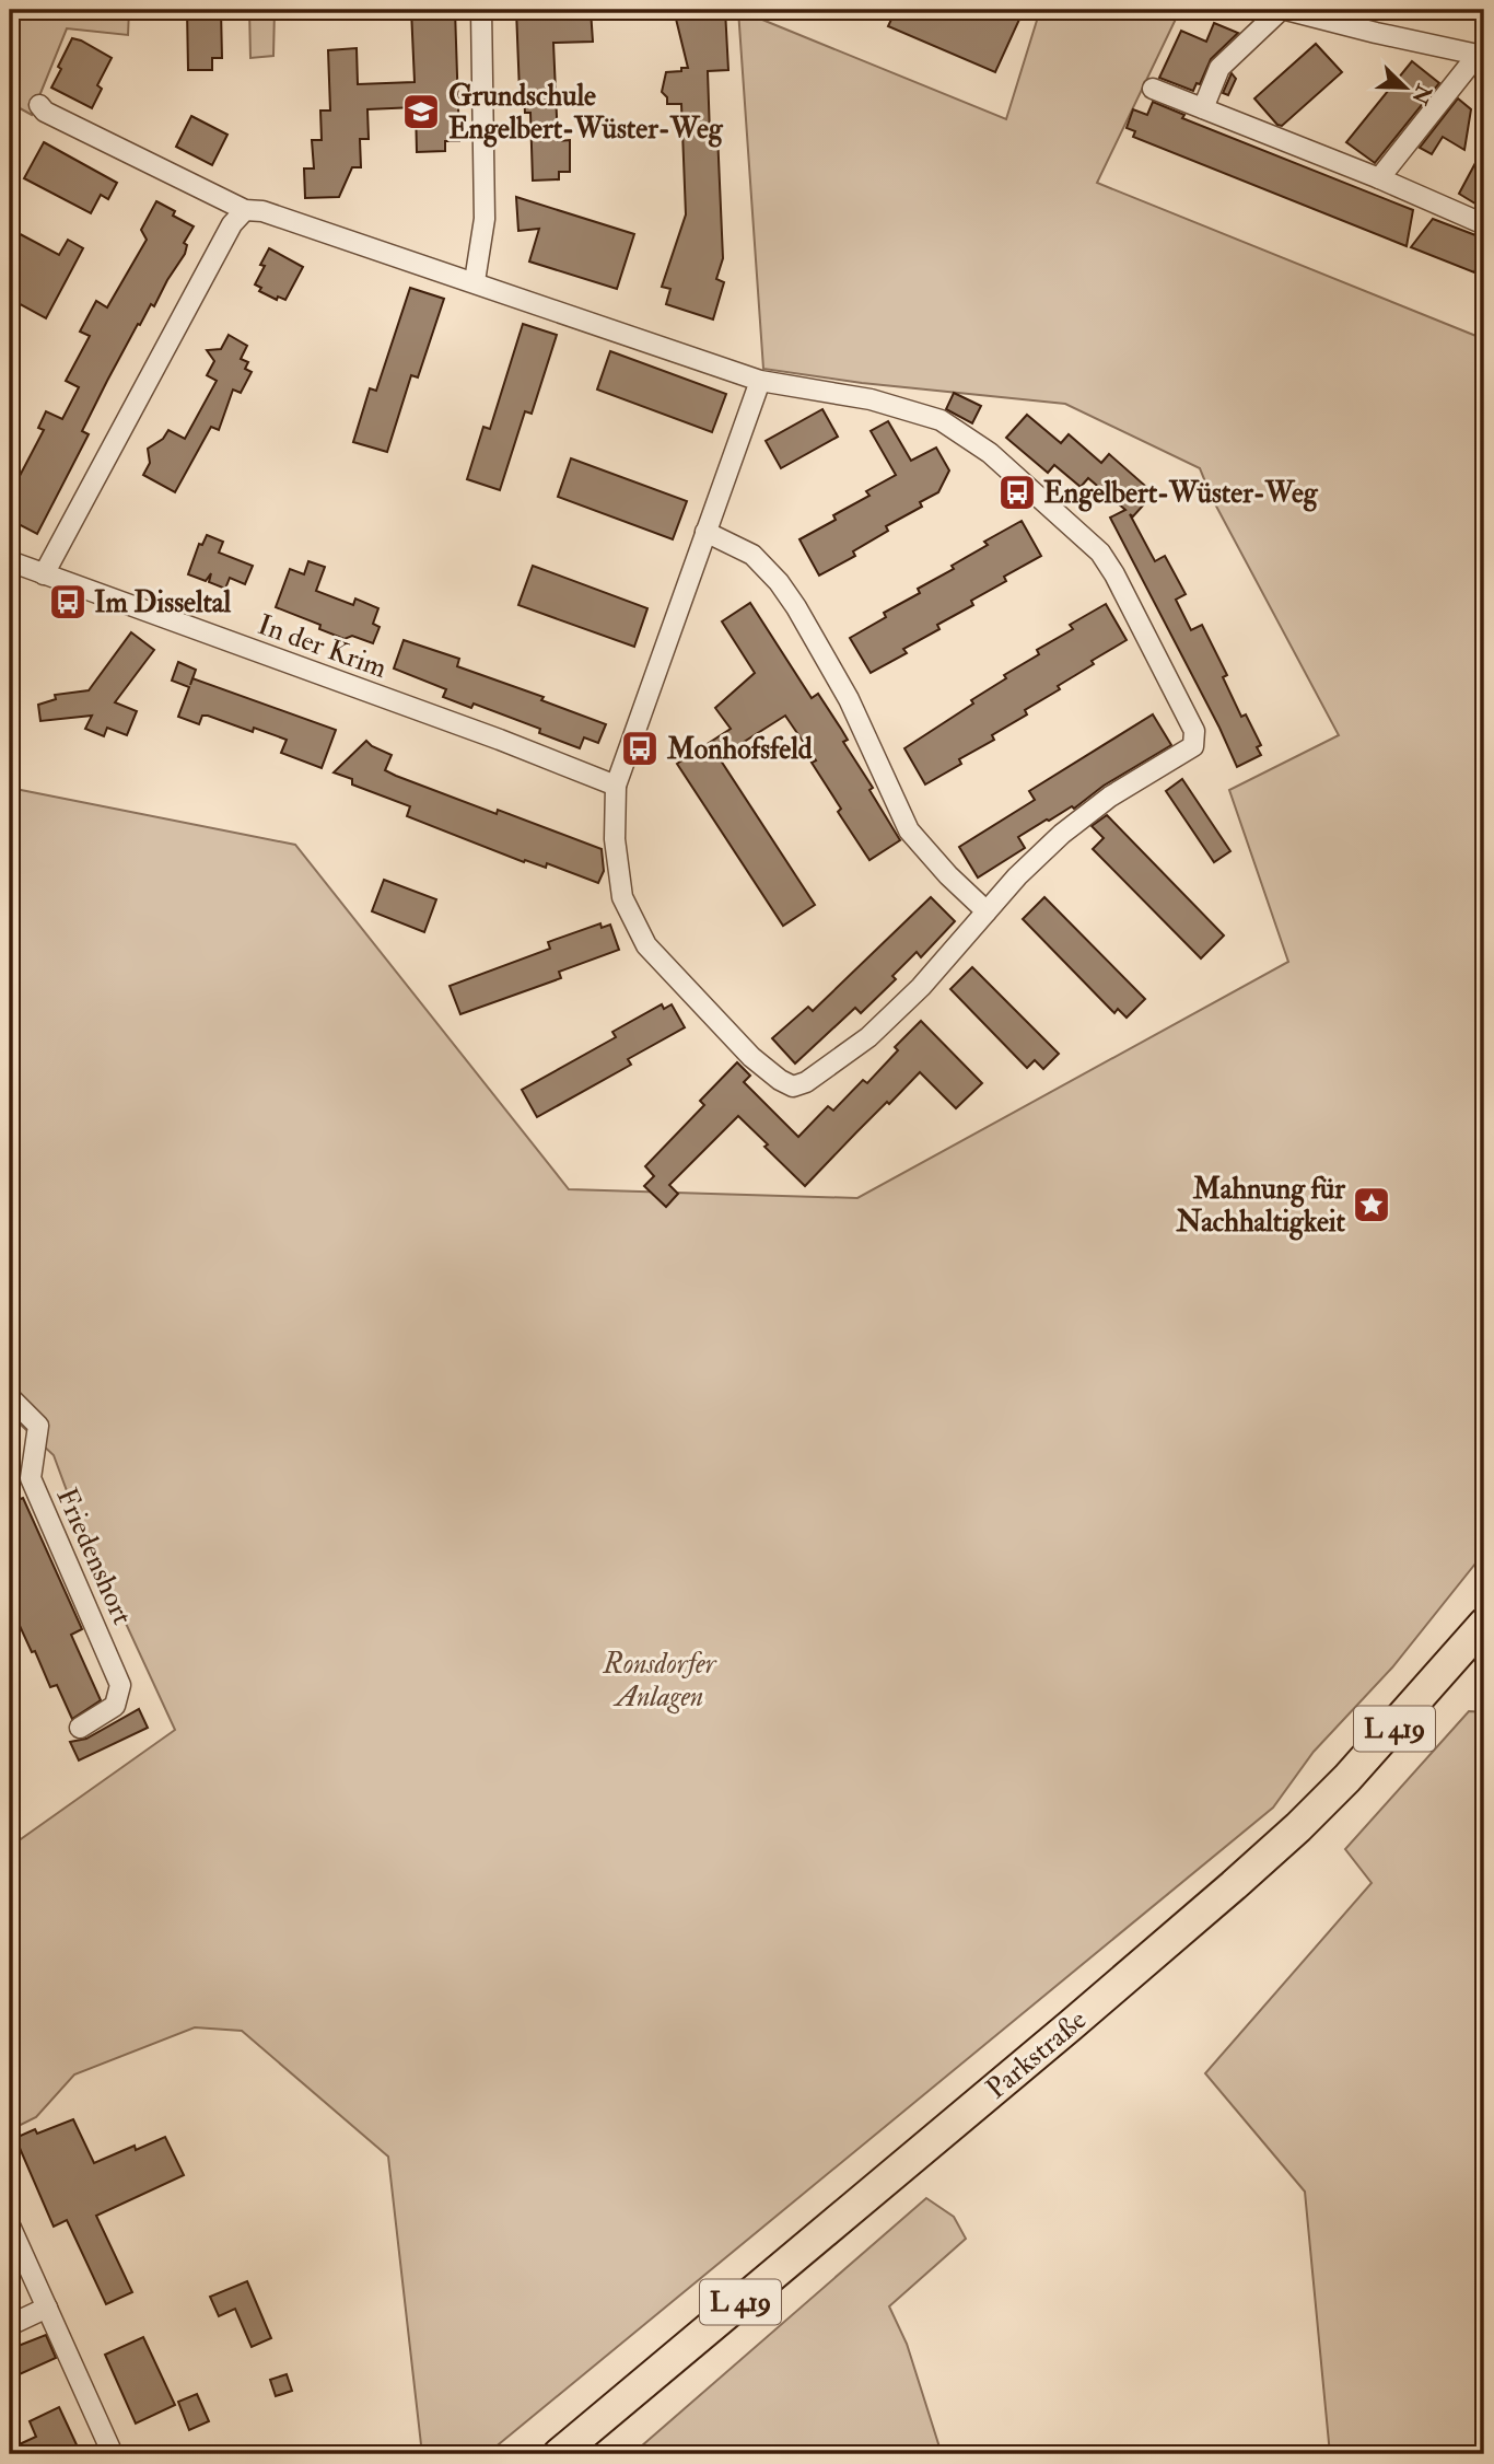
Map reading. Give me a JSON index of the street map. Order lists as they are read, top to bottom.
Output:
{
  "streets": {
    "main road": ["L 419", "Parkstraße"],
    "street": ["In der Krim", "Friedenshort"]
  },
  "parks": ["Ronsdorfer Anlagen"],
  "places": {
    "school or university": ["Grundschule Engelbert-Wüster-Weg"],
    "bus stop": ["Engelbert-Wüster-Weg", "Im Disseltal", "Monhofsfeld"],
    "place": ["Mahnung für Nachhaltigkeit"]
  },
  "north": "bottom right"
}
